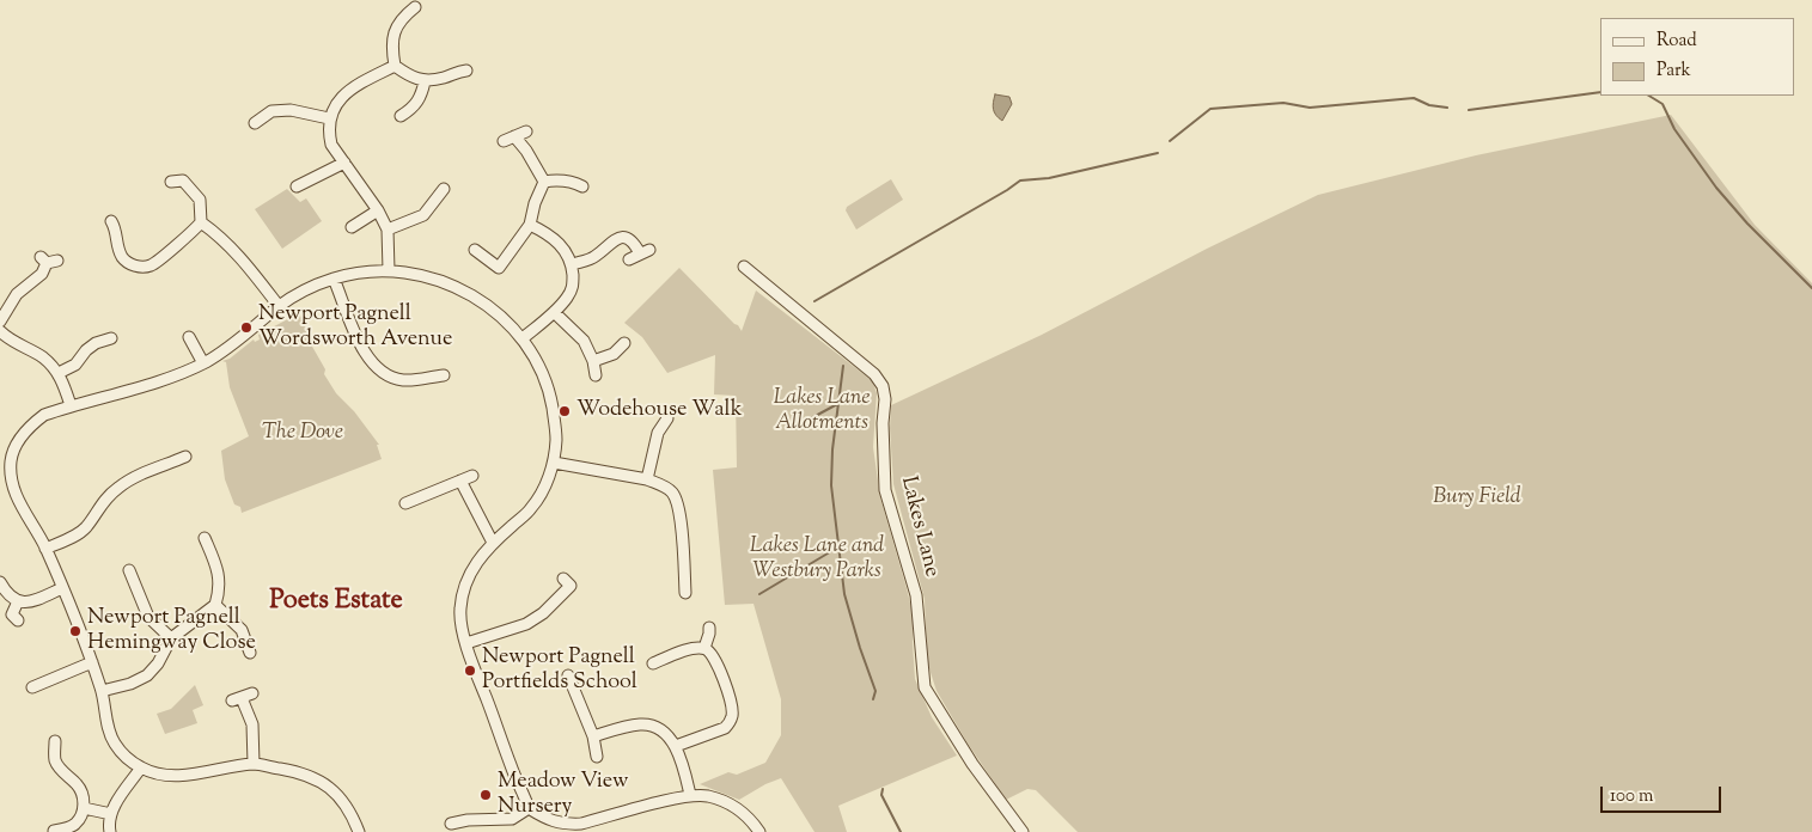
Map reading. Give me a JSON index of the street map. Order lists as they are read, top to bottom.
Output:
{
  "streets": {
    "street": ["Lakes Lane"]
  },
  "districts": ["Poets Estate"],
  "parks": [
    "Lakes Lane Allotments",
    "The Dove",
    "Bury Field",
    "Lakes Lane and Westbury Parks"
  ],
  "places": [
    "Newport Pagnell Wordsworth Avenue",
    "Wodehouse Walk",
    "Newport Pagnell Hemingway Close",
    "Newport Pagnell Portfields School",
    "Meadow View Nursery"
  ],
  "legend": ["Road", "Park"],
  "scale_bar": "100 m"
}
